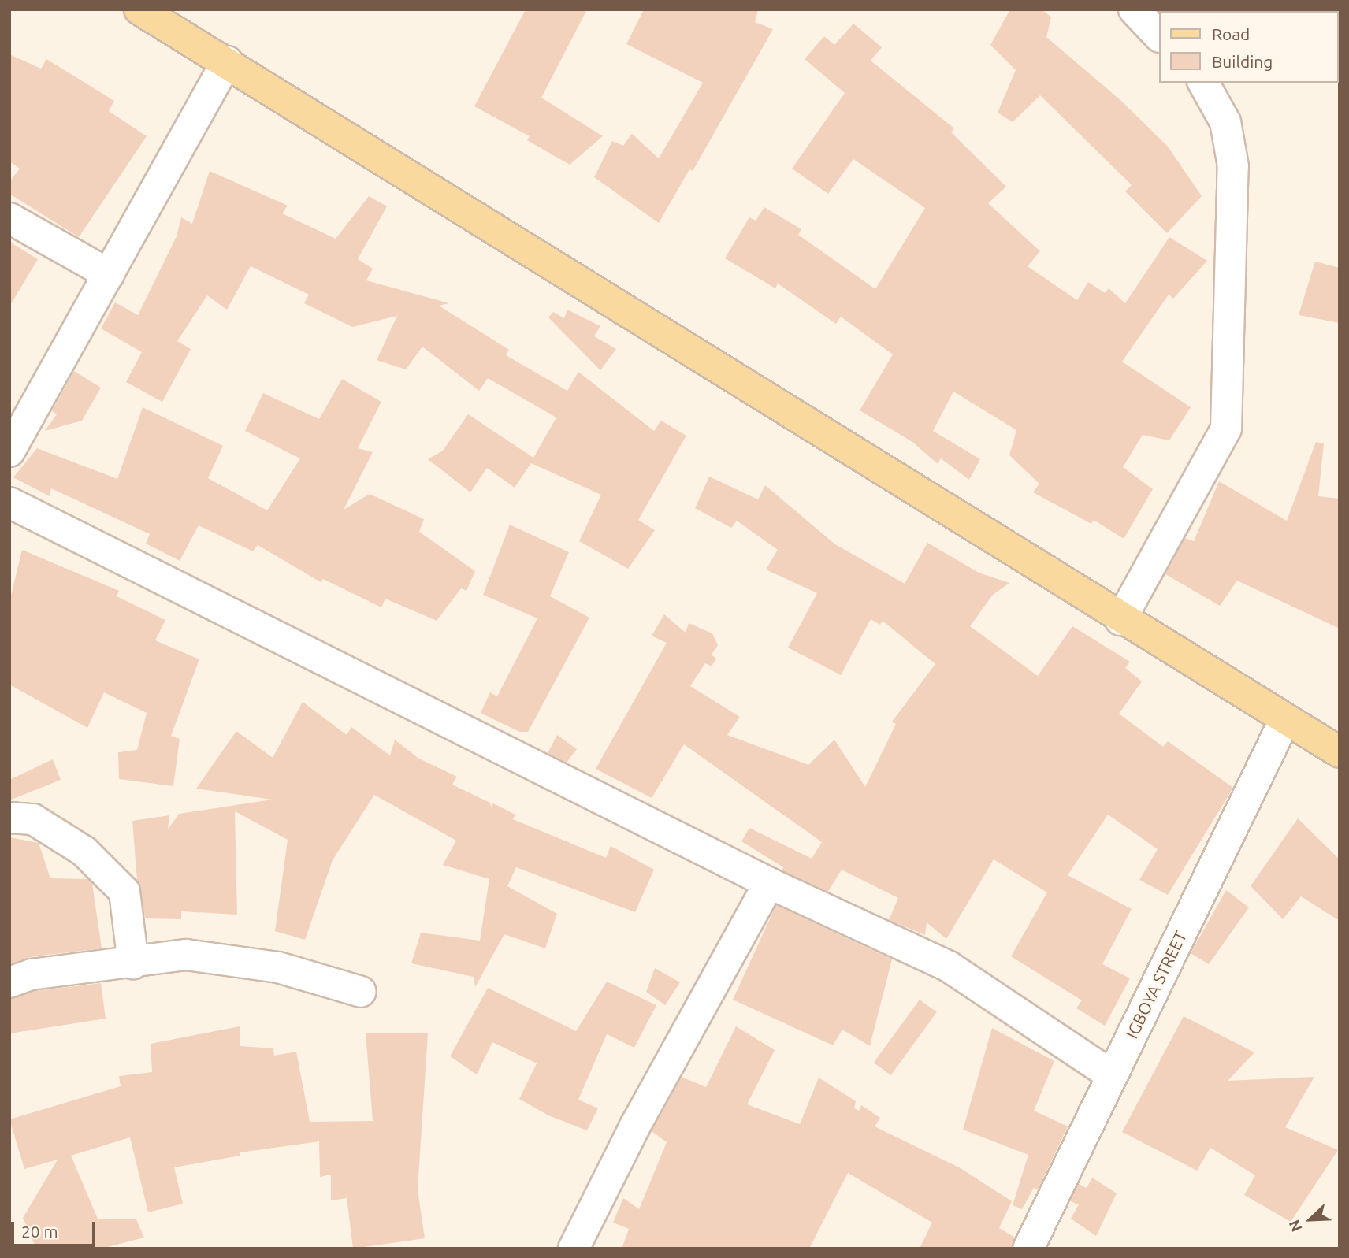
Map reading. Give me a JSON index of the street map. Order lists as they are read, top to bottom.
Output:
{
  "streets": {
    "street": ["IGBOYA STREET"]
  },
  "legend": ["Road", "Building"],
  "scale_bar": "20 m",
  "north": "bottom left"
}
